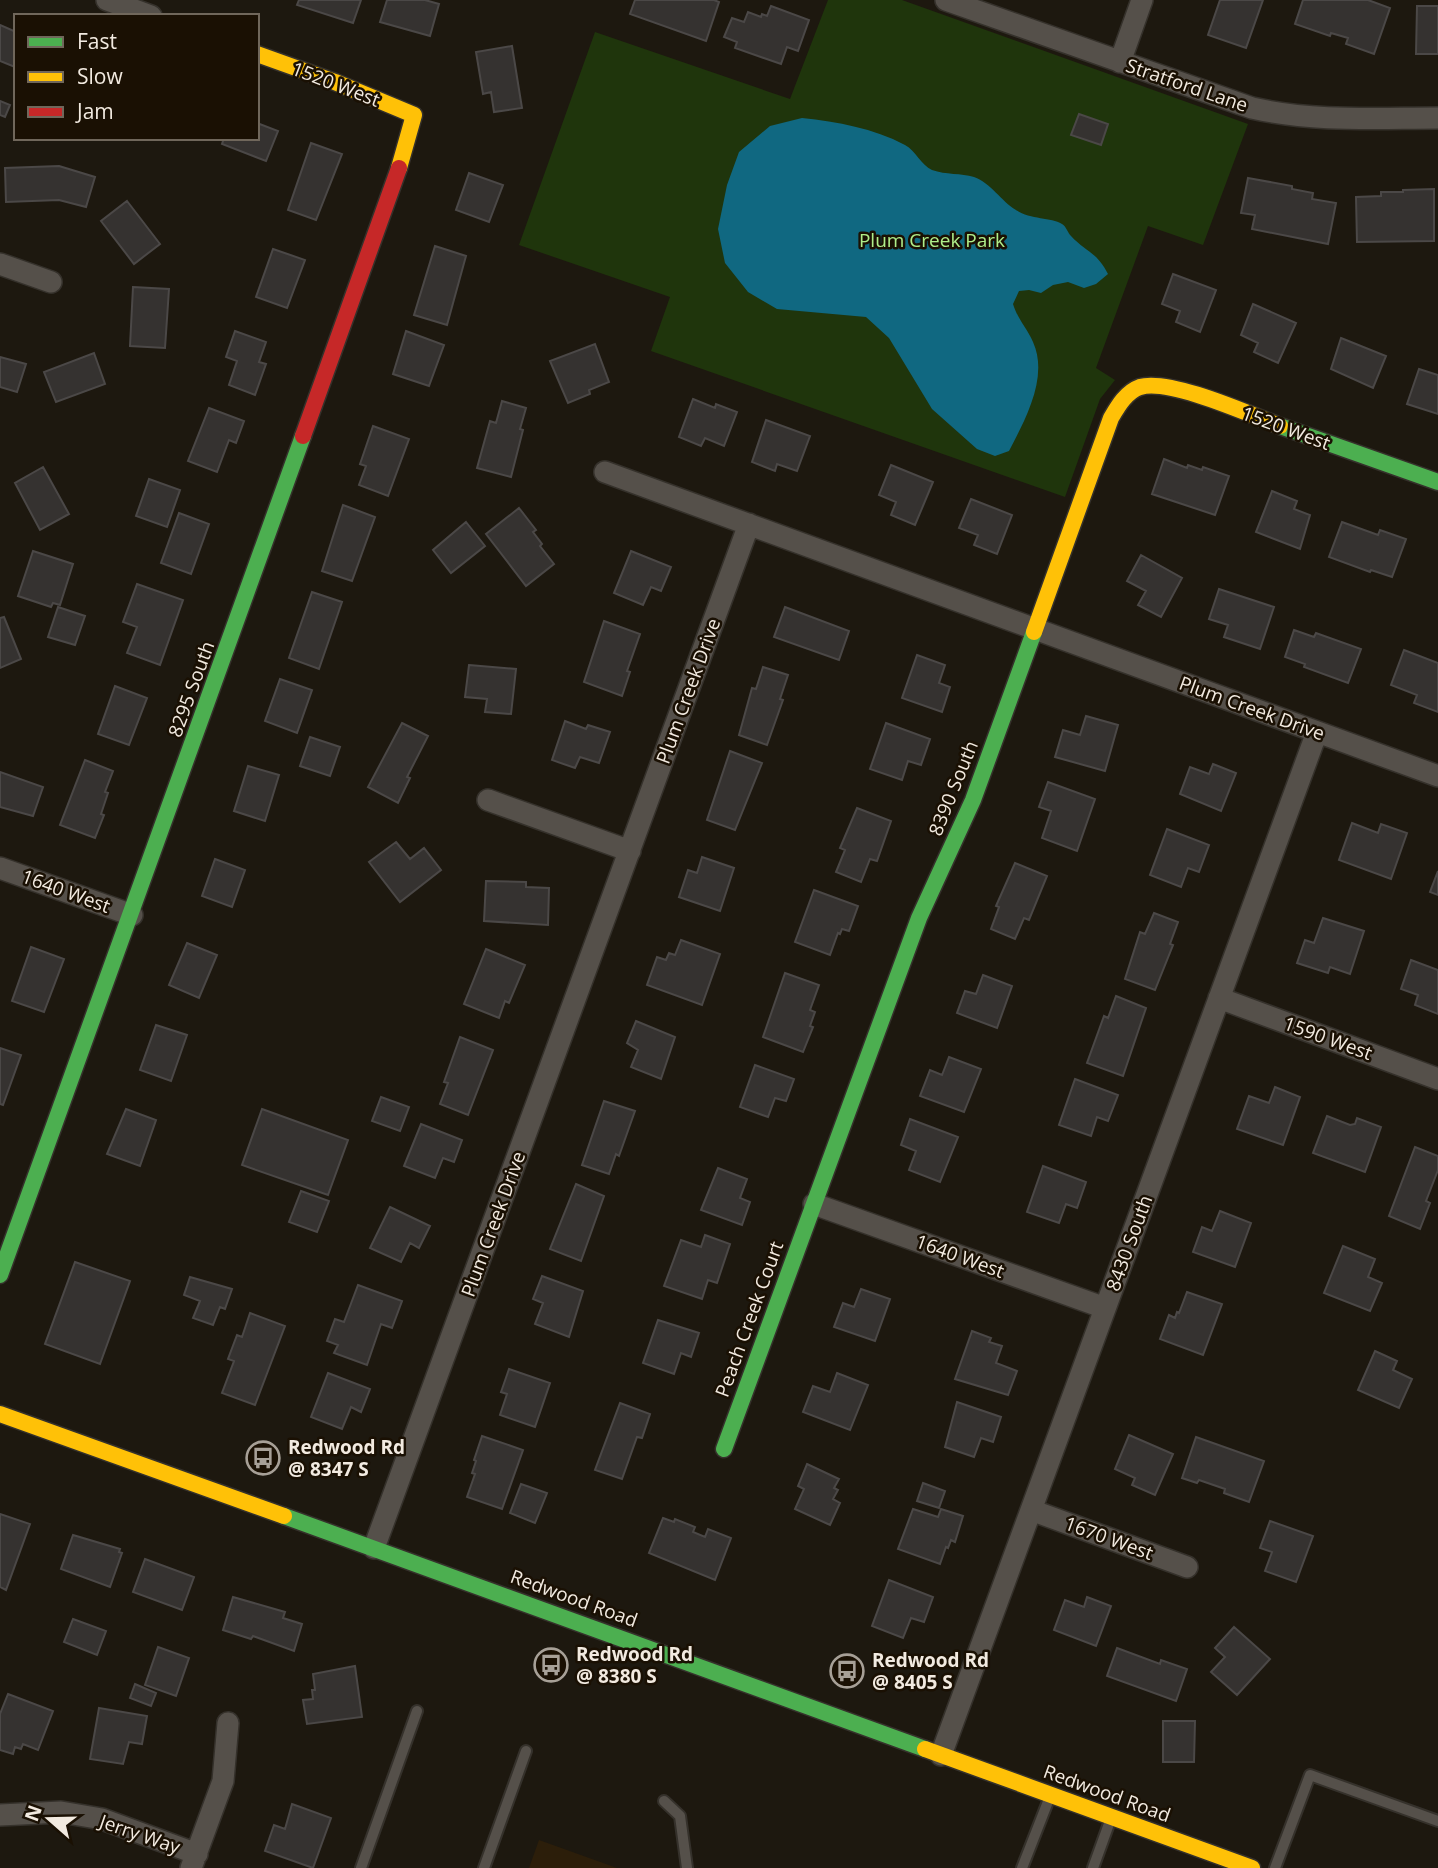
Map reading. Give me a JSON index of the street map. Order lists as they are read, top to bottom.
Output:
{
  "streets": {
    "street": [
      "1520 West",
      "Stratford Lane",
      "8295 South",
      "Plum Creek Drive",
      "8390 South",
      "1640 West",
      "1590 West",
      "8430 South",
      "Peach Creek Court",
      "1670 West",
      "Redwood Road",
      "Jerry Way"
    ]
  },
  "crossings": [
    ["1520 West", "8295 South"],
    ["1520 West", "8390 South"],
    ["8295 South", "1640 West"],
    ["Plum Creek Drive", "8390 South"],
    ["Plum Creek Drive", "8430 South"],
    ["Plum Creek Drive", "Redwood Road"],
    ["8390 South", "1640 West"],
    ["8390 South", "Peach Creek Court"],
    ["1640 West", "8430 South"],
    ["1640 West", "Peach Creek Court"],
    ["1590 West", "8430 South"],
    ["8430 South", "1670 West"],
    ["8430 South", "Redwood Road"]
  ],
  "parks": ["Plum Creek Park"],
  "places": {
    "bus stop": ["Redwood Rd @ 8347 S", "Redwood Rd @ 8380 S", "Redwood Rd @ 8405 S"]
  },
  "legend": ["Fast", "Slow", "Jam"],
  "north": "left"
}
